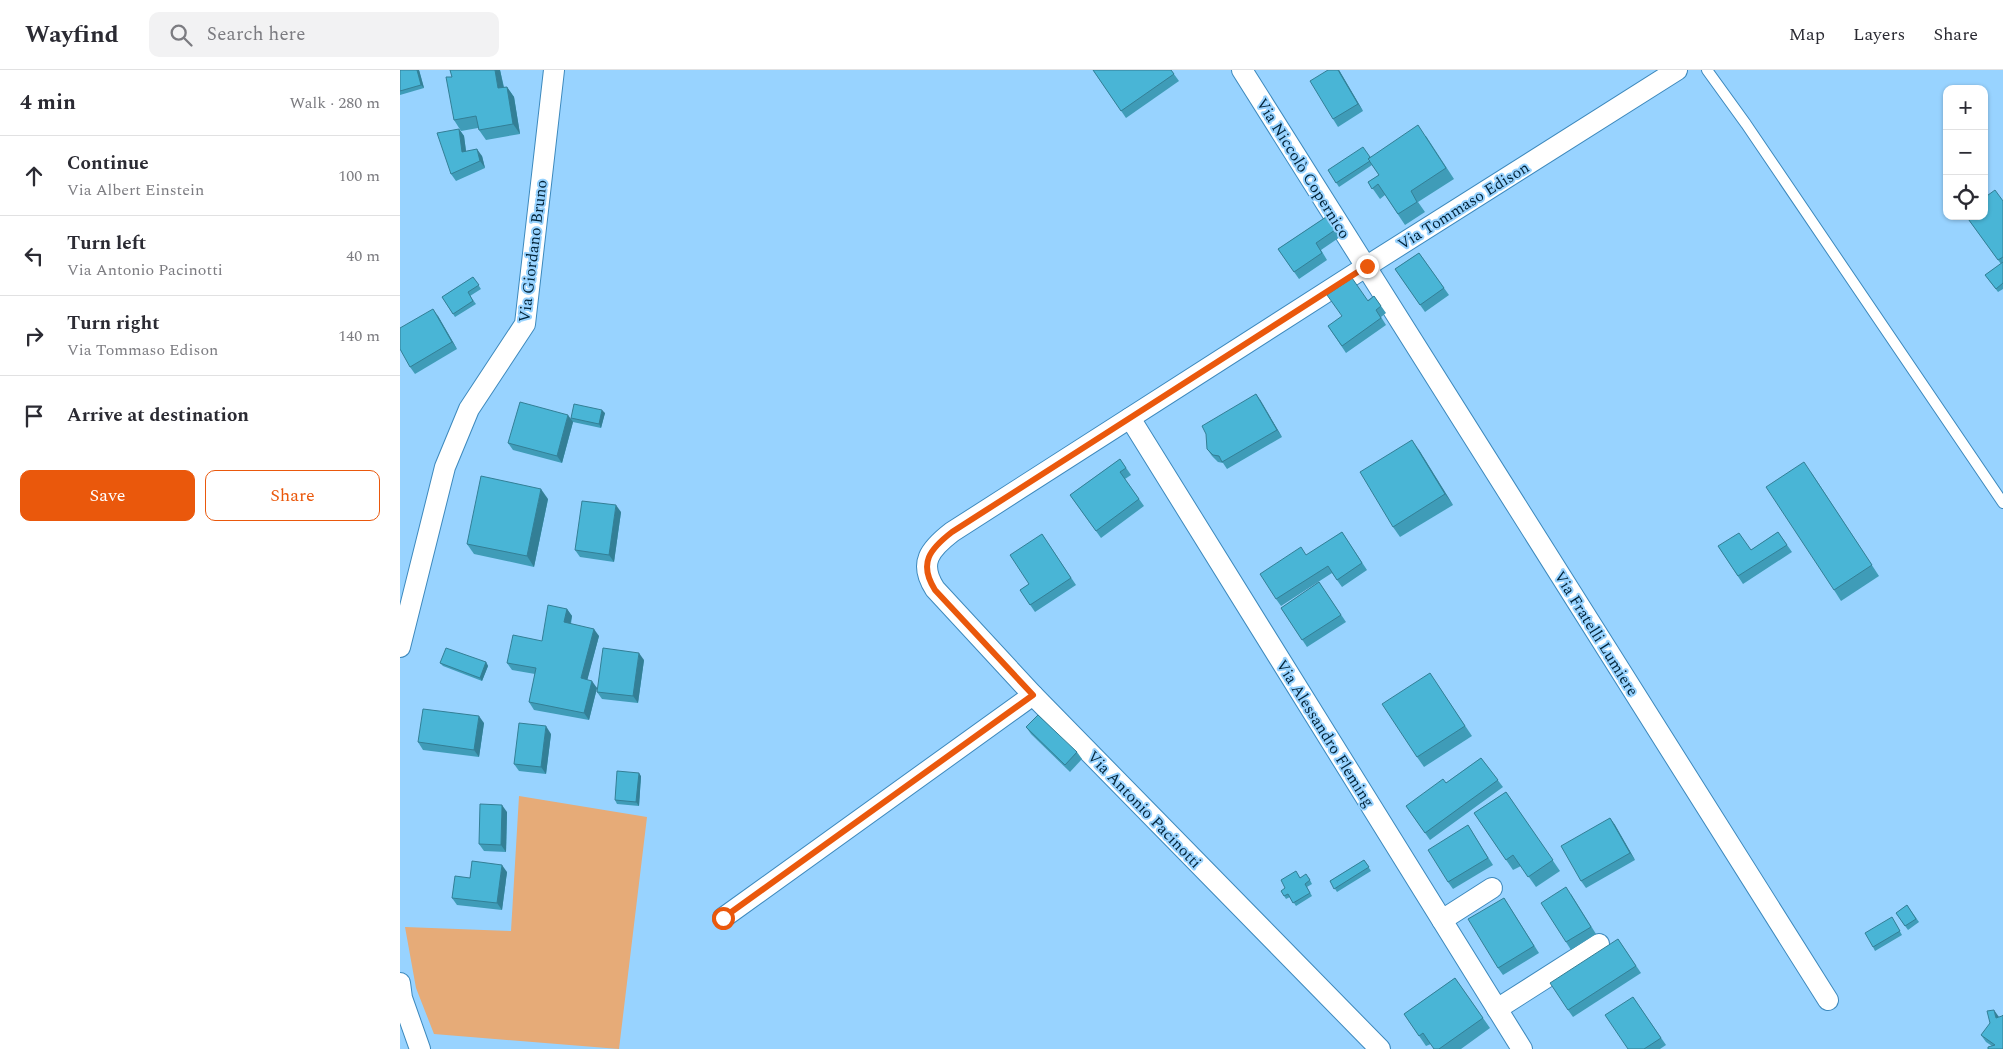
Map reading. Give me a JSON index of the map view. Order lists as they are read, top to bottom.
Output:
{
  "streets": {
    "street": [
      "Via Niccolò Copernico",
      "Via Tommaso Edison",
      "Via Giordano Bruno",
      "Via Fratelli Lumiere",
      "Via Alessandro Fleming",
      "Via Antonio Pacinotti"
    ]
  },
  "crossings": [
    ["Via Niccolò Copernico", "Via Tommaso Edison"],
    ["Via Niccolò Copernico", "Via Fratelli Lumiere"],
    ["Via Tommaso Edison", "Via Fratelli Lumiere"],
    ["Via Tommaso Edison", "Via Alessandro Fleming"],
    ["Via Tommaso Edison", "Via Antonio Pacinotti"]
  ],
  "page": {
    "header": "Wayfind",
    "search": "Search here",
    "nav": ["Map", "Layers", "Share"],
    "heading": ["4 min", "Walk · 280 m"],
    "map_buttons": ["+", "−"],
    "list": [
      ["Continue", "Via Albert Einstein", "100 m"],
      ["Turn left", "Via Antonio Pacinotti", "40 m"],
      ["Turn right", "Via Tommaso Edison", "140 m"],
      "Arrive at destination"
    ],
    "buttons": ["Save", "Share"]
  }
}
